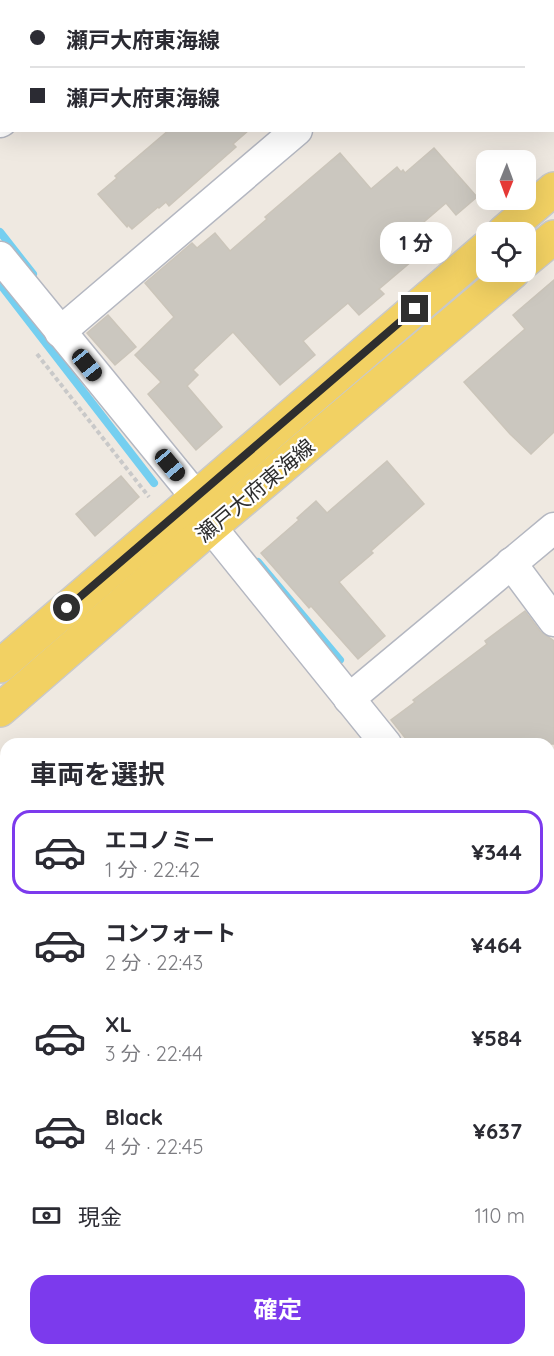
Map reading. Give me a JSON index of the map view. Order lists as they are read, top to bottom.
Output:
{
  "streets": {
    "main road": ["瀬戸大府東海線"]
  },
  "north": "bottom",
  "page": {
    "banner": ["瀬戸大府東海線", "瀬戸大府東海線"],
    "bubble": "1 分",
    "heading": "車両を選択",
    "list": [
      {
        "name": "エコノミー",
        "note": "1 分 · 22:42",
        "value": "¥344"
      },
      {
        "name": "コンフォート",
        "note": "2 分 · 22:43",
        "value": "¥464"
      },
      {
        "name": "XL",
        "note": "3 分 · 22:44",
        "value": "¥584"
      },
      {
        "name": "Black",
        "note": "4 分 · 22:45",
        "value": "¥637"
      }
    ],
    "pay": ["現金", "110 m"],
    "buttons": "確定"
  }
}
